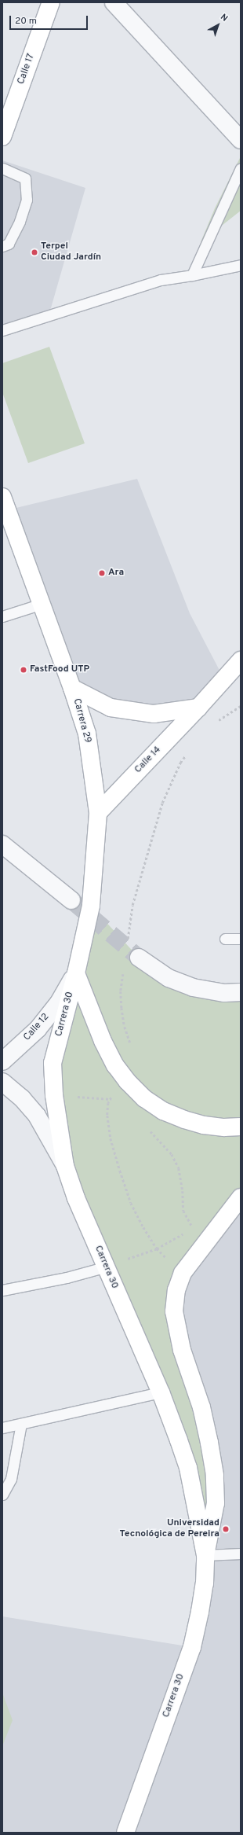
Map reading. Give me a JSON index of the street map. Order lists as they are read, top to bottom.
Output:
{
  "streets": {
    "street": [
      "Calle 17",
      "Carrera 29",
      "Calle 14",
      "Carrera 30",
      "Calle 12"
    ]
  },
  "crossings": [
    ["Carrera 29", "Calle 14"],
    ["Carrera 29", "Carrera 30"],
    ["Carrera 29", "Calle 12"],
    ["Carrera 30", "Calle 12"]
  ],
  "places": [
    "Terpel Ciudad Jardín",
    "Ara",
    "FastFood UTP",
    "Universidad Tecnológica de Pereira"
  ],
  "scale_bar": "20 m",
  "north": "top right"
}
